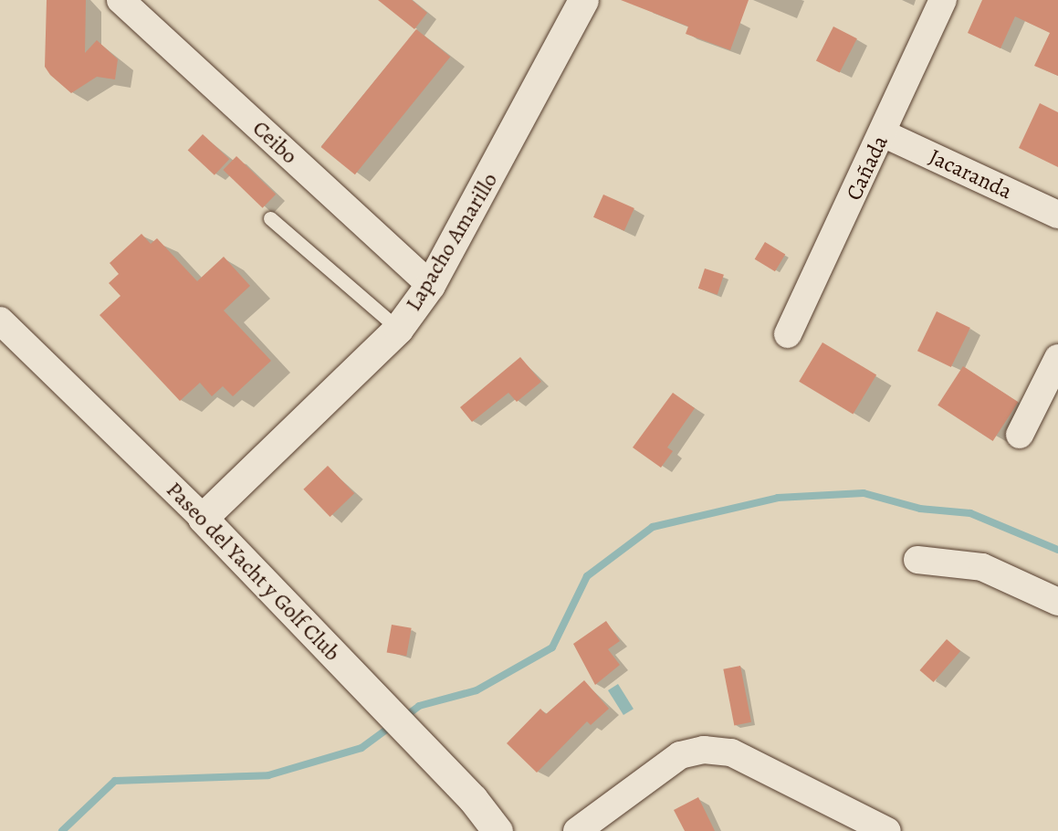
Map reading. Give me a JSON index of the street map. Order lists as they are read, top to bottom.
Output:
{
  "streets": {
    "main road": ["Lapacho Amarillo", "Paseo del Yacht y Golf Club"],
    "street": ["Ceibo", "Cañada", "Jacaranda"]
  },
  "crossings": [
    ["Ceibo", "Lapacho Amarillo"],
    ["Cañada", "Jacaranda"],
    ["Lapacho Amarillo", "Paseo del Yacht y Golf Club"]
  ]
}
